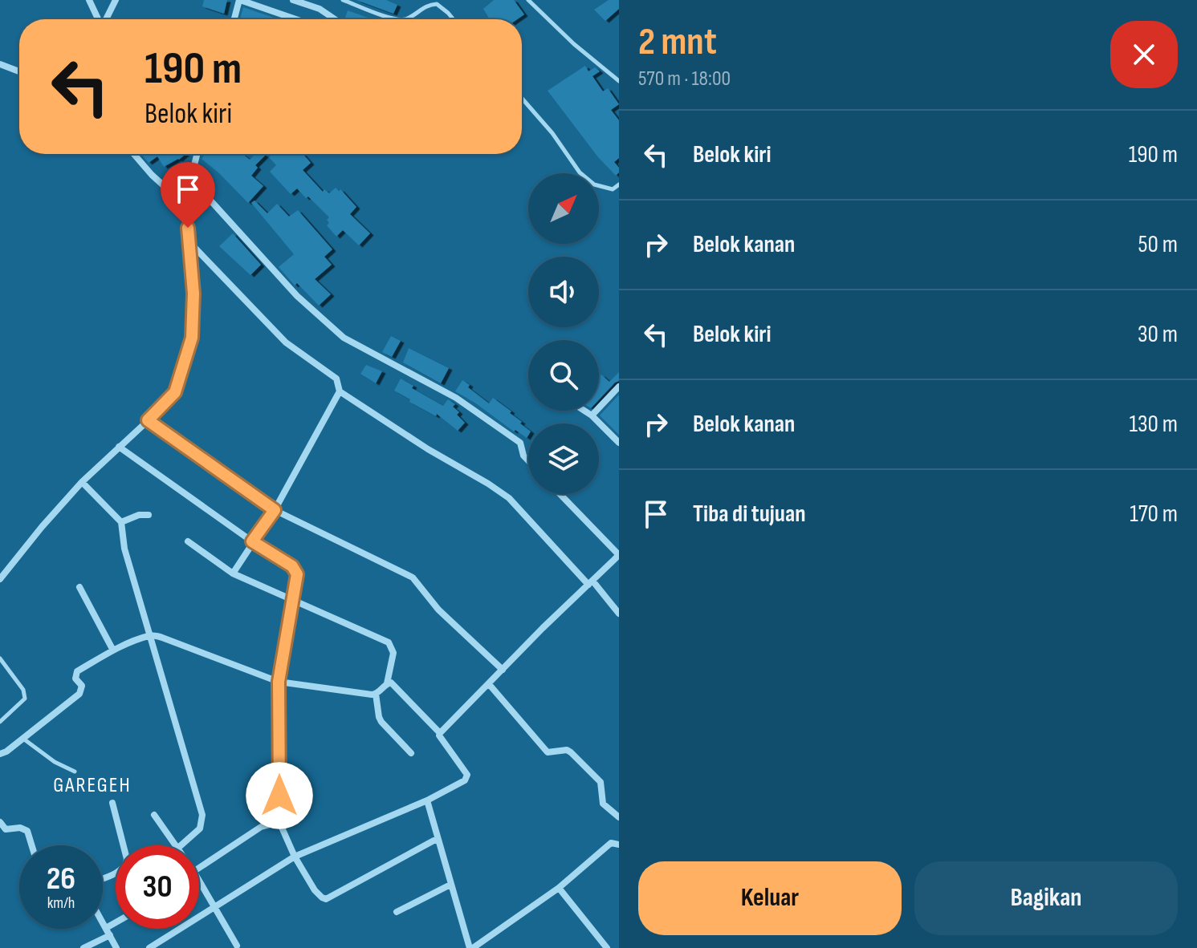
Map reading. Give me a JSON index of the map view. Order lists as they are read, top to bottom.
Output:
{
  "districts": ["GAREGEH"],
  "north": "top right",
  "page": {
    "heading": ["2 mnt", "570 m · 18:00"],
    "turn": ["190 m", "Belok kiri"],
    "list": [
      {
        "name": "Belok kiri",
        "value": "190 m"
      },
      {
        "name": "Belok kanan",
        "value": "50 m"
      },
      {
        "name": "Belok kiri",
        "value": "30 m"
      },
      {
        "name": "Belok kanan",
        "value": "130 m"
      },
      {
        "name": "Tiba di tujuan",
        "value": "170 m"
      }
    ],
    "speed": "26 km/h",
    "limit": "30",
    "buttons": ["Keluar", "Bagikan"]
  }
}
